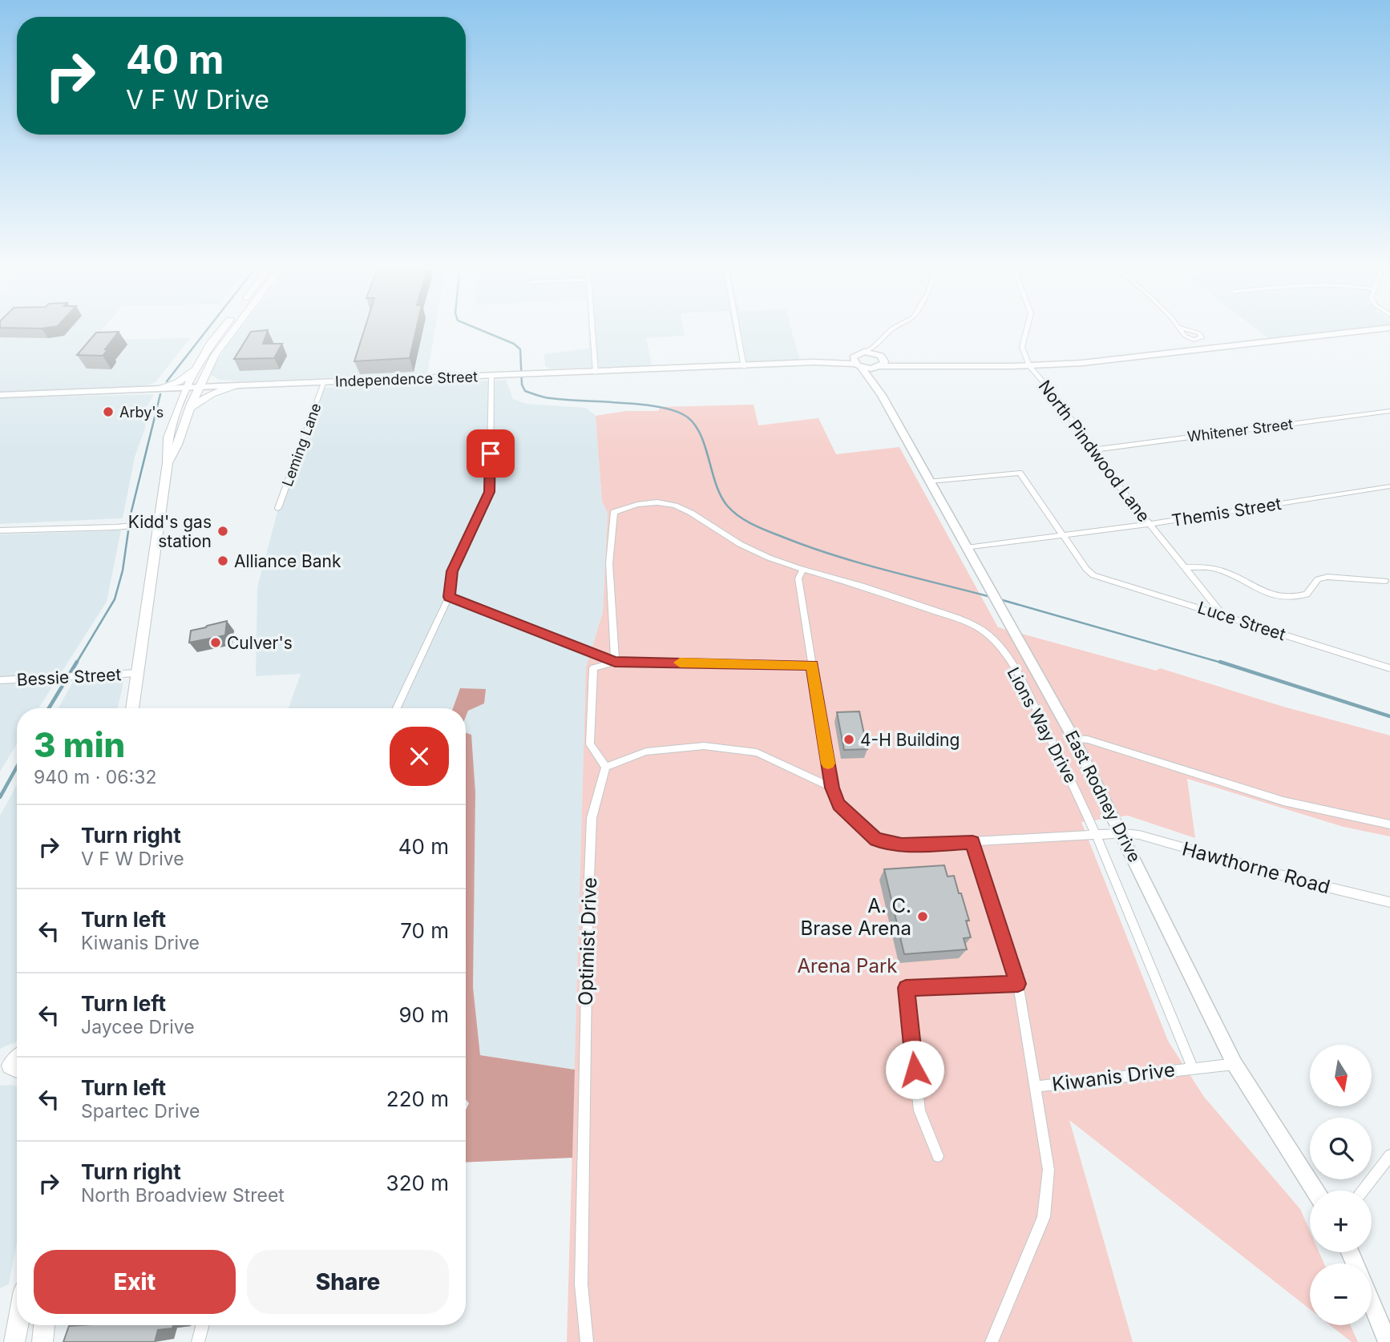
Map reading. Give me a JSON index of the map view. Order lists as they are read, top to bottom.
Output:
{
  "streets": {
    "street": [
      "Independence Street",
      "Whitener Street",
      "Leming Lane",
      "North Pindwood Lane",
      "Themis Street",
      "Luce Street",
      "Bessie Street",
      "Lions Way Drive",
      "East Rodney Drive",
      "Hawthorne Road",
      "Optimist Drive",
      "Kiwanis Drive"
    ]
  },
  "crossings": [
    ["Independence Street", "Leming Lane"],
    ["Independence Street", "East Rodney Drive"],
    ["Whitener Street", "North Pindwood Lane"],
    ["North Pindwood Lane", "Themis Street"],
    ["North Pindwood Lane", "Luce Street"],
    ["Themis Street", "Luce Street"],
    ["Themis Street", "East Rodney Drive"],
    ["Lions Way Drive", "Hawthorne Road"],
    ["Lions Way Drive", "Kiwanis Drive"],
    ["East Rodney Drive", "Hawthorne Road"],
    ["East Rodney Drive", "Kiwanis Drive"],
    ["Hawthorne Road", "Kiwanis Drive"]
  ],
  "parks": ["Arena Park"],
  "places": [
    "Arby's",
    "Kidd's gas station",
    "Alliance Bank",
    "Culver's",
    "4-H Building",
    "A. C. Brase Arena"
  ],
  "north": "bottom",
  "page": {
    "turn": ["40 m", "V F W Drive"],
    "heading": ["3 min", "940 m · 06:32"],
    "list": [
      {
        "name": "Turn right",
        "note": "V F W Drive",
        "value": "40 m"
      },
      {
        "name": "Turn left",
        "note": "Kiwanis Drive",
        "value": "70 m"
      },
      {
        "name": "Turn left",
        "note": "Jaycee Drive",
        "value": "90 m"
      },
      {
        "name": "Turn left",
        "note": "Spartec Drive",
        "value": "220 m"
      },
      {
        "name": "Turn right",
        "note": "North Broadview Street",
        "value": "320 m"
      }
    ],
    "map_buttons": ["+", "−"],
    "buttons": ["Exit", "Share"]
  }
}
